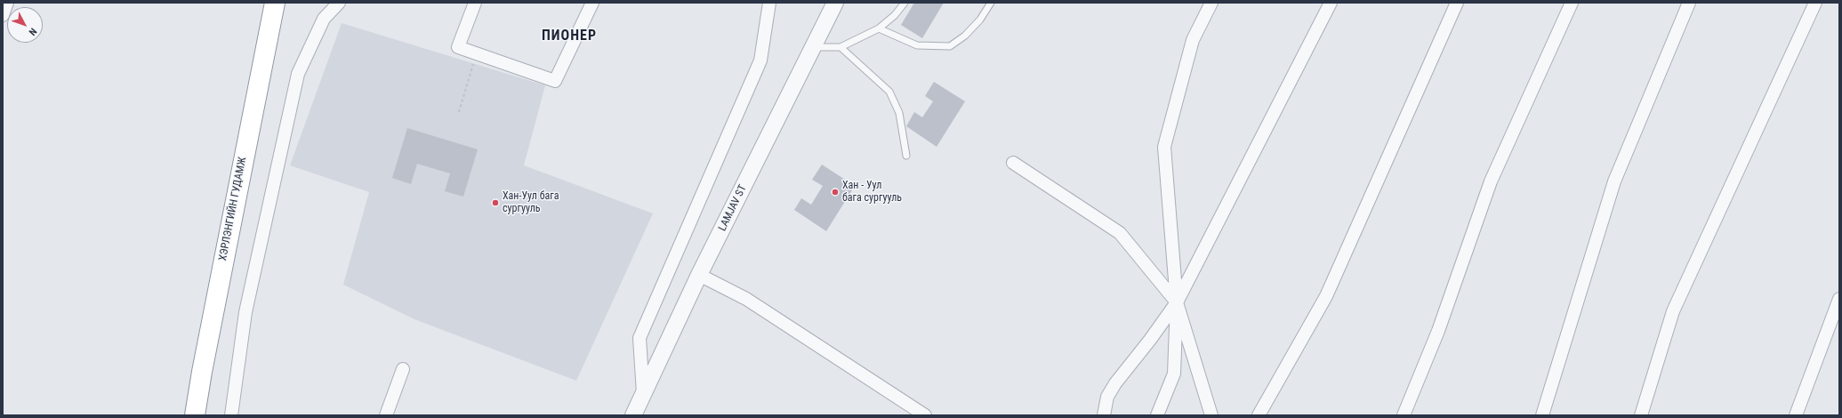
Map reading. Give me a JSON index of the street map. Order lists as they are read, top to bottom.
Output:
{
  "streets": {
    "highway": ["ХЭРЛЭНГИЙН ГУДАМЖ"],
    "street": ["LAMJAV ST"]
  },
  "districts": ["ПИОНЕР"],
  "places": ["Хан - Уул бага сургууль", "Хан-Уул бага сургууль"],
  "north": "bottom right"
}
